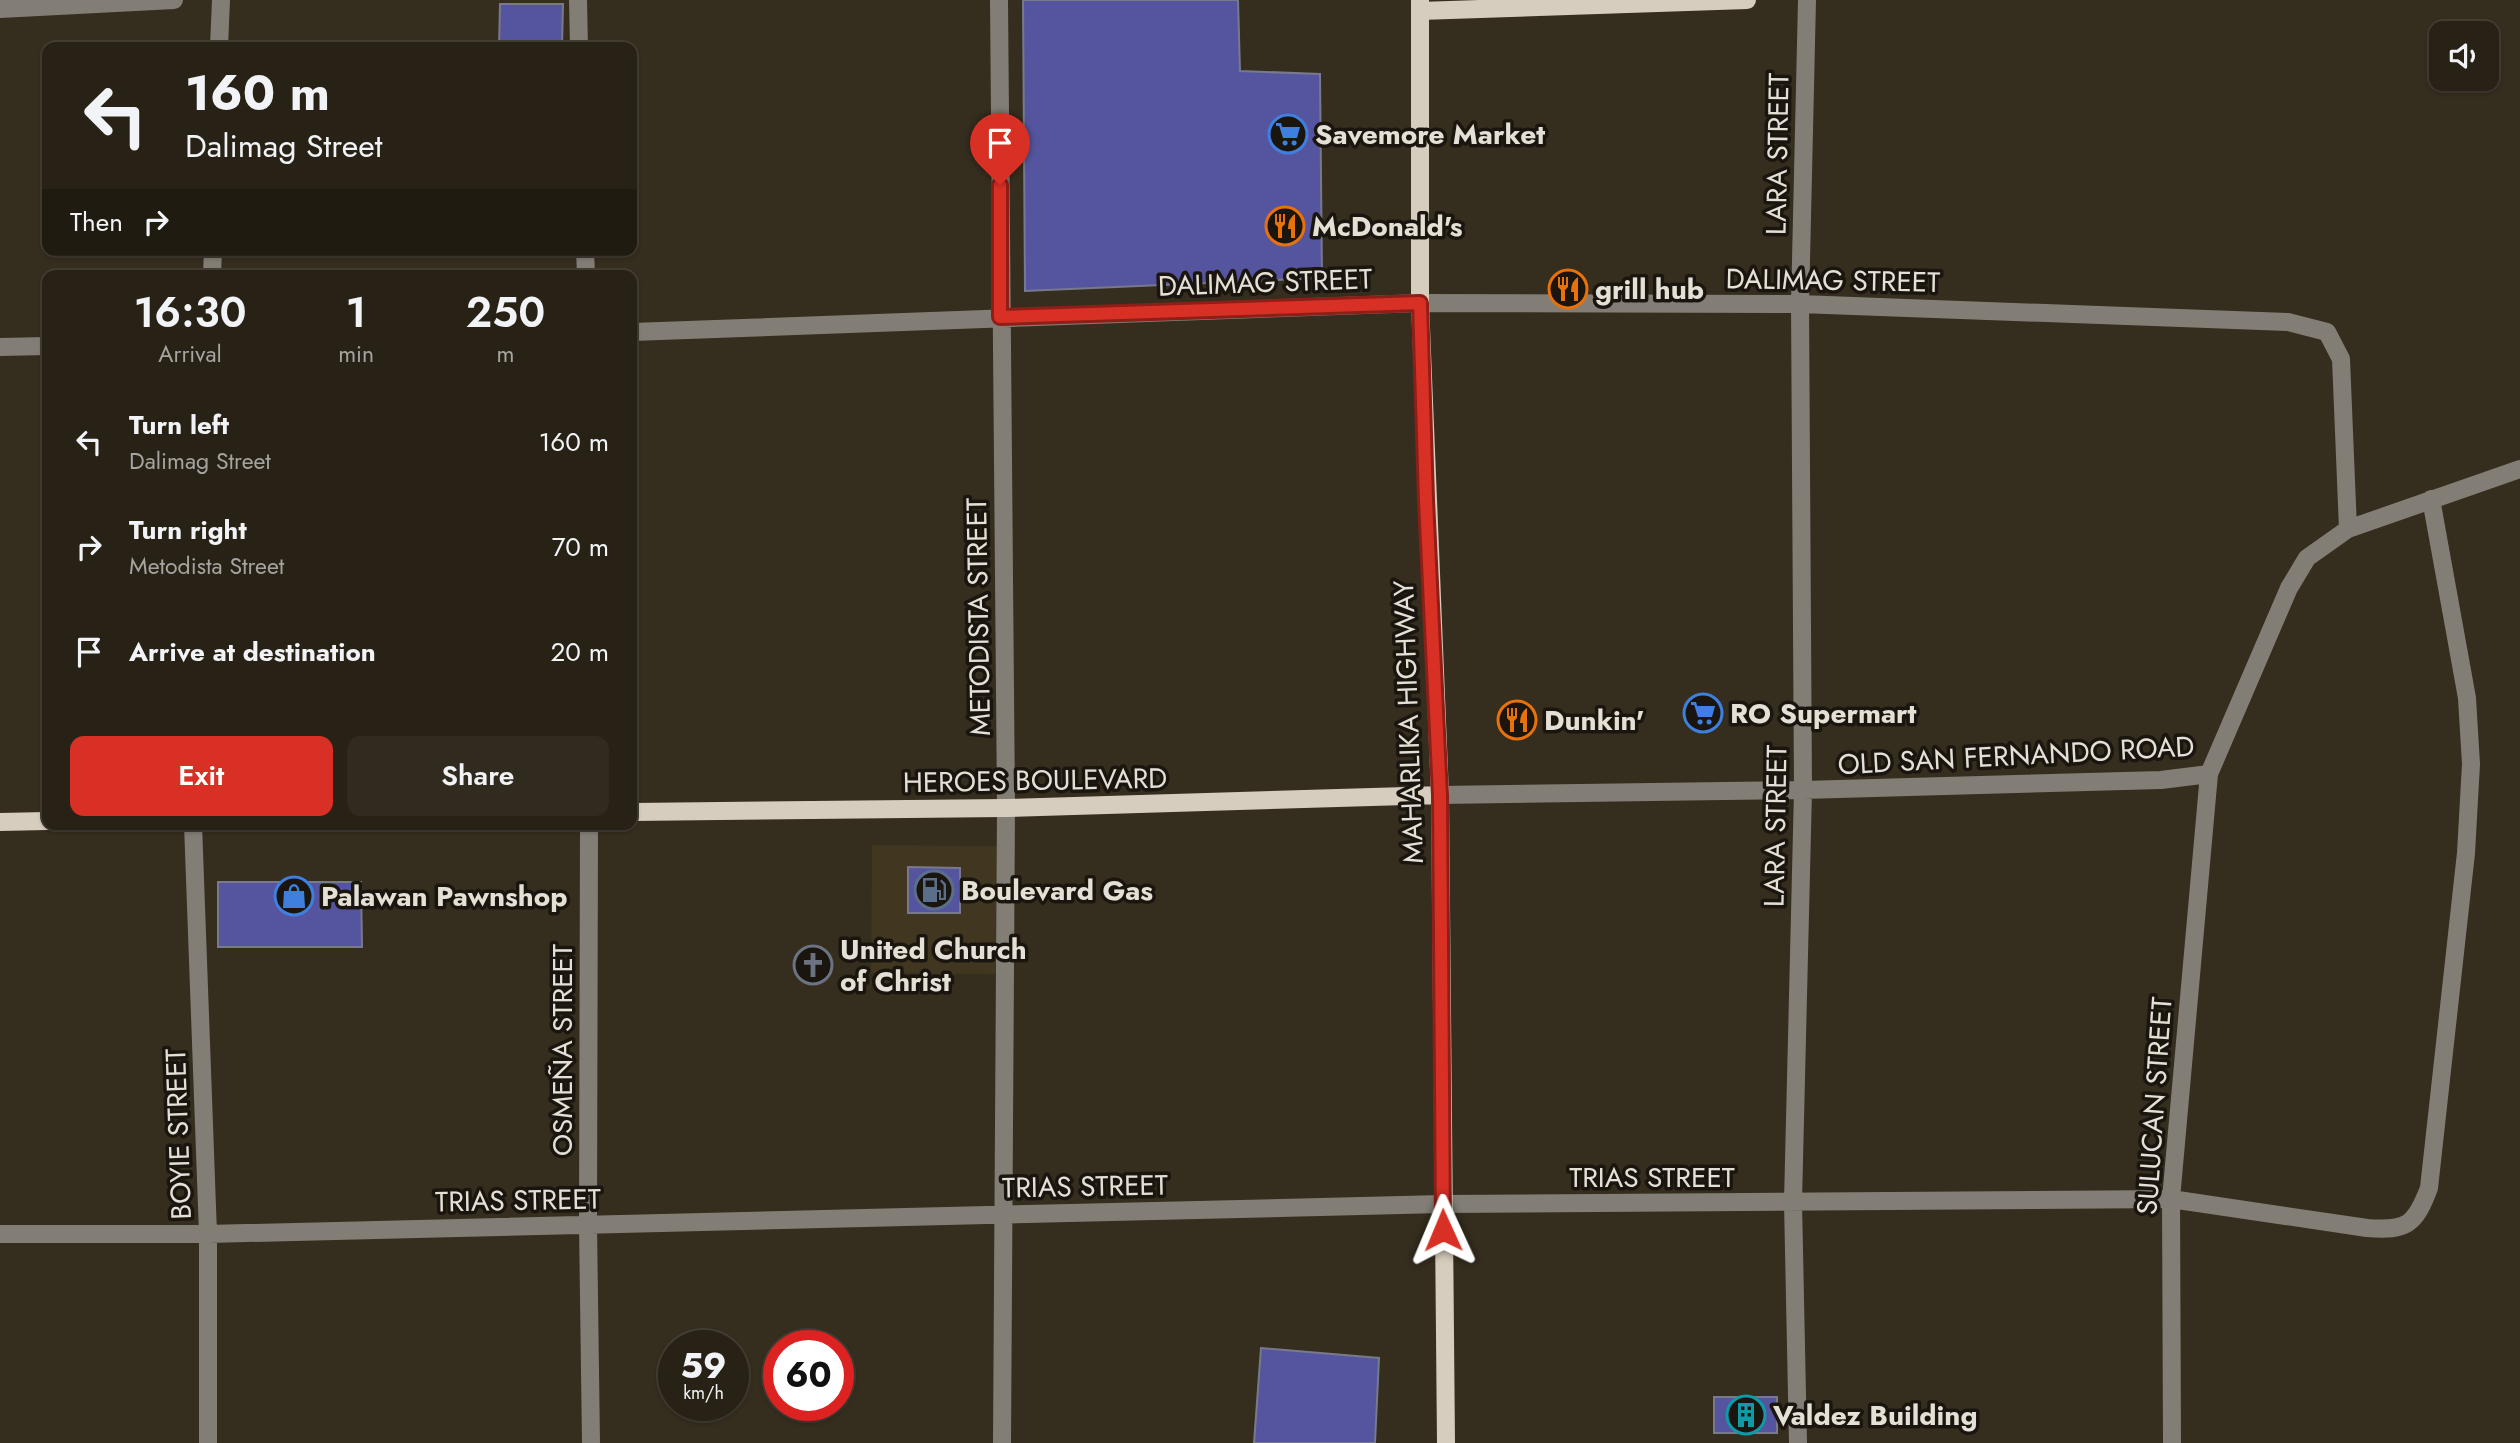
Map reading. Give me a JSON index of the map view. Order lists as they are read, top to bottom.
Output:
{
  "streets": {
    "main road": ["MAHARLIKA HIGHWAY", "HEROES BOULEVARD"],
    "street": [
      "LARA STREET",
      "DALIMAG STREET",
      "METODISTA STREET",
      "OLD SAN FERNANDO ROAD",
      "OSMEÑA STREET",
      "SULUCAN STREET",
      "BOYIE STREET",
      "TRIAS STREET"
    ]
  },
  "crossings": [
    ["LARA STREET", "DALIMAG STREET"],
    ["LARA STREET", "OLD SAN FERNANDO ROAD"],
    ["LARA STREET", "TRIAS STREET"],
    ["DALIMAG STREET", "METODISTA STREET"],
    ["DALIMAG STREET", "MAHARLIKA HIGHWAY"],
    ["DALIMAG STREET", "OLD SAN FERNANDO ROAD"],
    ["METODISTA STREET", "HEROES BOULEVARD"],
    ["METODISTA STREET", "TRIAS STREET"],
    ["MAHARLIKA HIGHWAY", "OLD SAN FERNANDO ROAD"],
    ["MAHARLIKA HIGHWAY", "HEROES BOULEVARD"],
    ["MAHARLIKA HIGHWAY", "TRIAS STREET"],
    ["OLD SAN FERNANDO ROAD", "HEROES BOULEVARD"],
    ["OLD SAN FERNANDO ROAD", "SULUCAN STREET"],
    ["OLD SAN FERNANDO ROAD", "TRIAS STREET"],
    ["OSMEÑA STREET", "TRIAS STREET"],
    ["SULUCAN STREET", "TRIAS STREET"],
    ["BOYIE STREET", "TRIAS STREET"]
  ],
  "places": {
    "supermarket": ["Savemore Market", "RO Supermart"],
    "restaurant": ["McDonald's", "grill hub", "Dunkin'"],
    "fuel station": ["Boulevard Gas"],
    "shop": ["Palawan Pawnshop"],
    "church": ["United Church of Christ"],
    "building": ["Valdez Building"]
  },
  "page": {
    "turn": ["160 m", "Dalimag Street"],
    "then": "Then",
    "eta": [
      "16:30",
      "Arrival",
      "1",
      "min",
      "250",
      "m"
    ],
    "list": [
      {
        "name": "Turn left",
        "note": "Dalimag Street",
        "value": "160 m"
      },
      {
        "name": "Turn right",
        "note": "Metodista Street",
        "value": "70 m"
      },
      {
        "name": "Arrive at destination",
        "value": "20 m"
      }
    ],
    "buttons": ["Exit", "Share"],
    "speed": "59 km/h",
    "limit": "60"
  }
}
